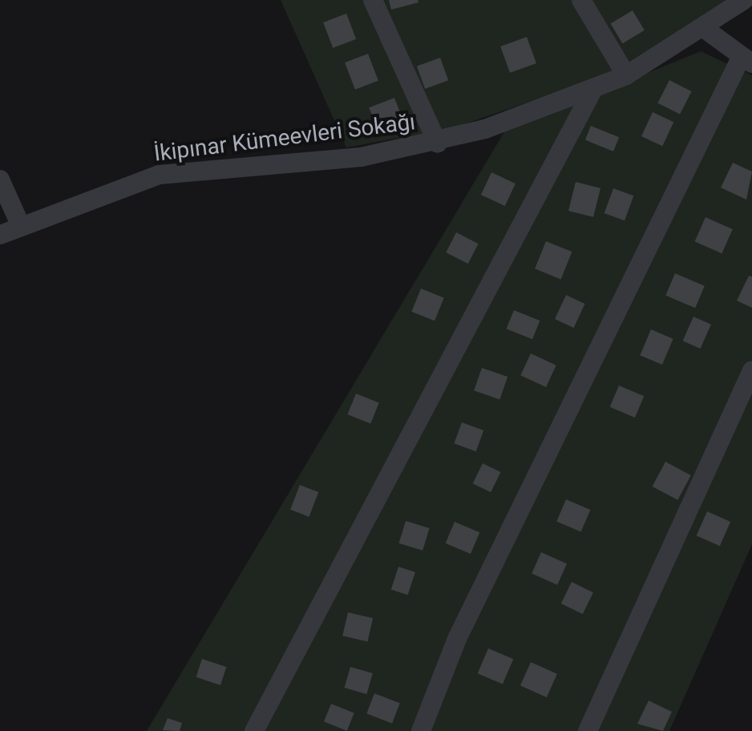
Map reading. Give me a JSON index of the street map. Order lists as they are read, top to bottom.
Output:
{
  "streets": {
    "street": ["İkipınar Kümeevleri Sokağı"]
  }
}
